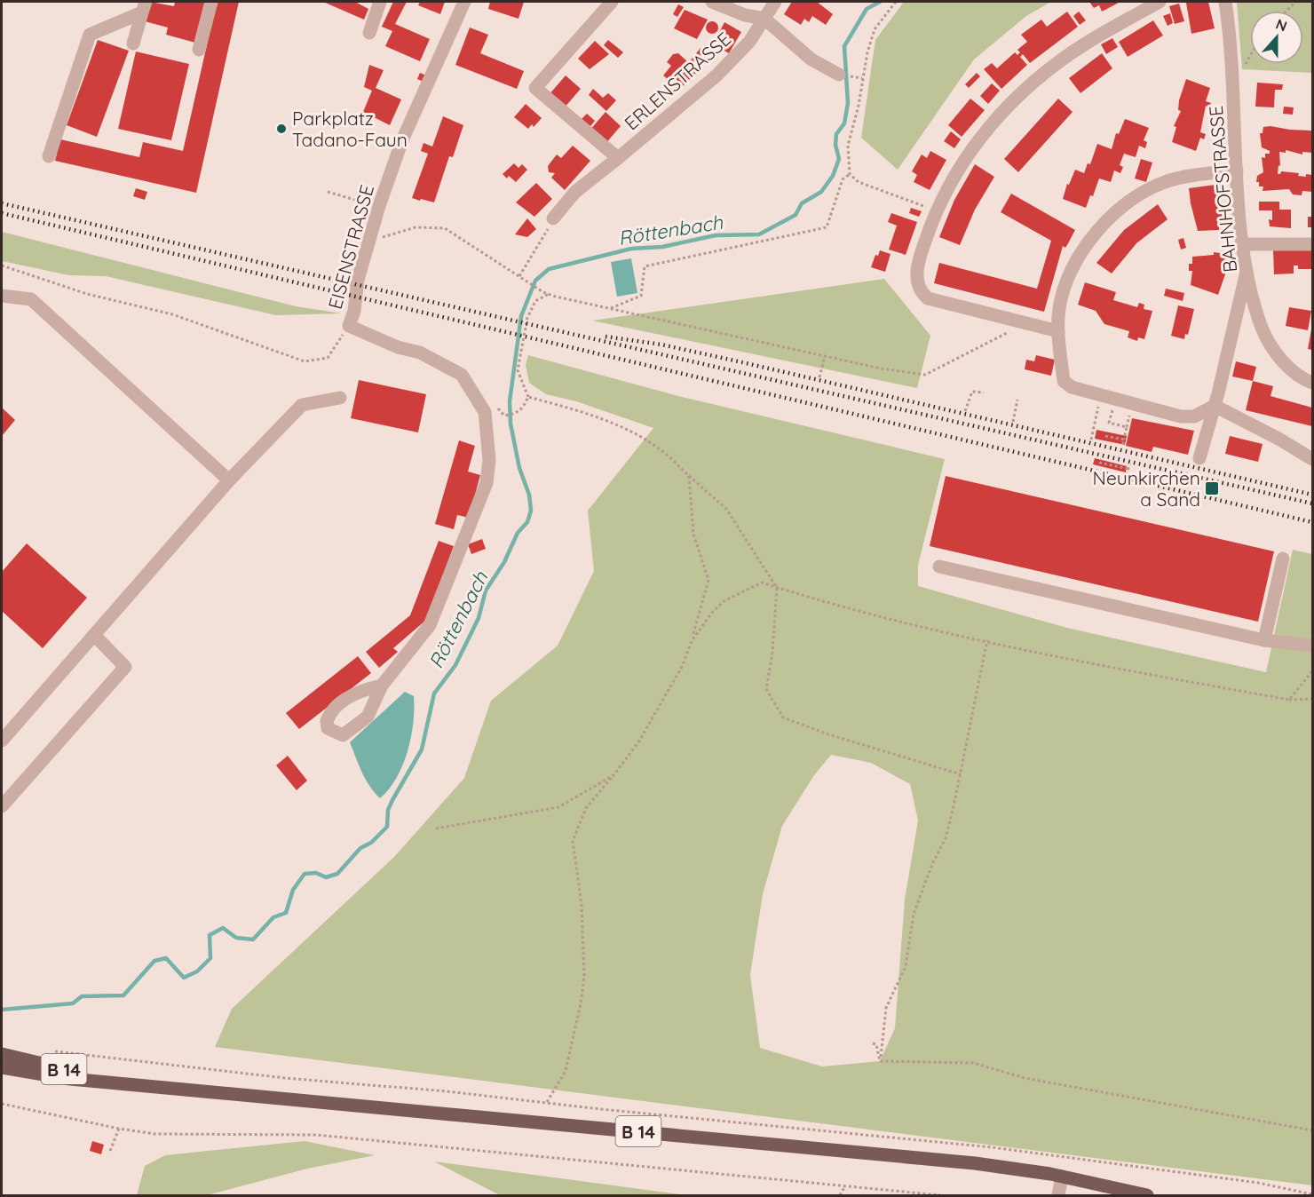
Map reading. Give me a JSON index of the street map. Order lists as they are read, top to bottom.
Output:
{
  "streets": {
    "main road": ["B 14"],
    "street": ["ERLENSTRASSE", "BAHNHOFSTRASSE", "EISENSTRASSE"]
  },
  "water": ["Röttenbach"],
  "places": {
    "other": ["Parkplatz Tadano-Faun"],
    "transit": ["Neunkirchen a Sand"]
  },
  "north": "top"
}
